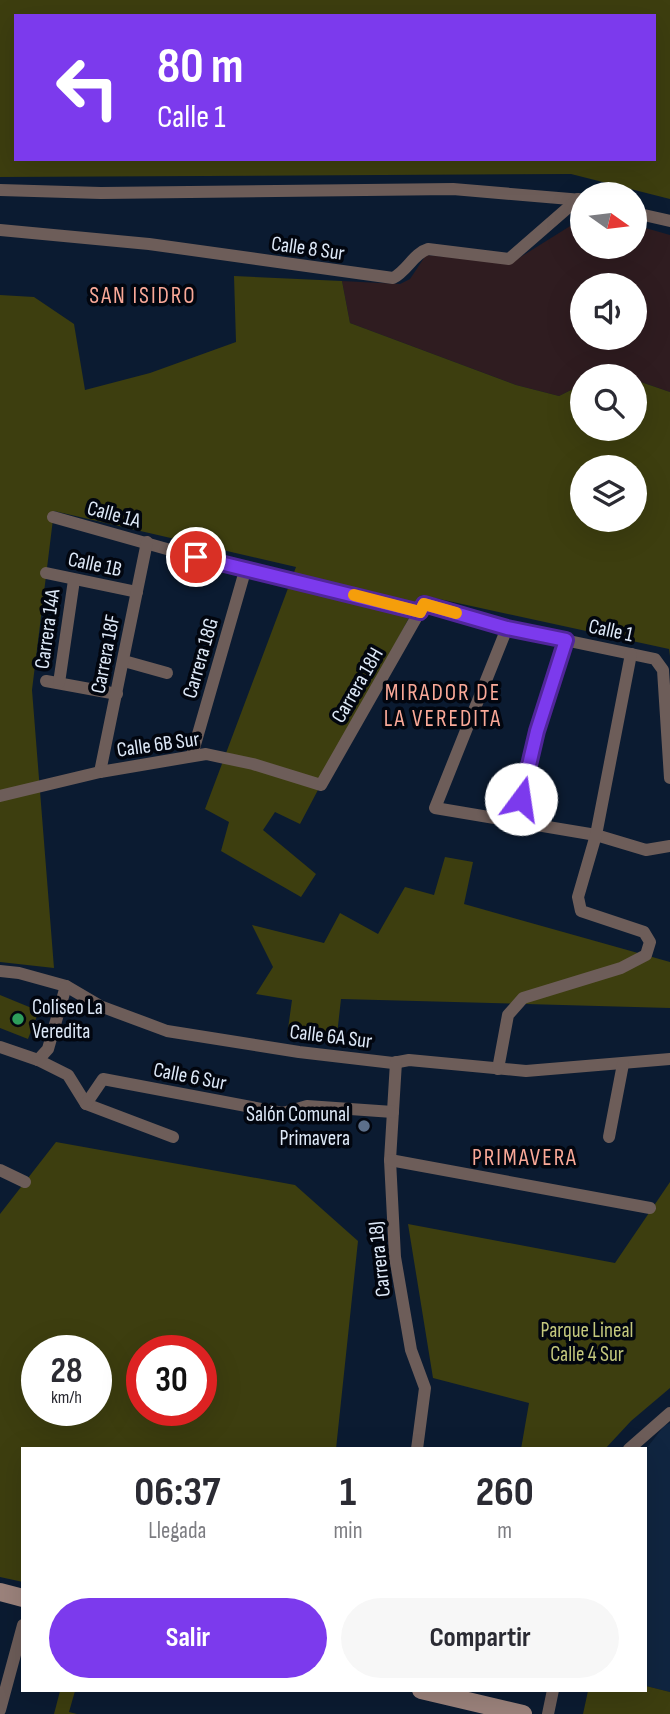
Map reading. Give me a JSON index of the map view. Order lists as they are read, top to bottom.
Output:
{
  "streets": {
    "street": [
      "Calle 8 Sur",
      "Calle 1A",
      "Calle 1B",
      "Carrera 14A",
      "Calle 1",
      "Carrera 18F",
      "Carrera 18G",
      "Carrera 18H",
      "Calle 6B Sur",
      "Calle 6A Sur",
      "Calle 6 Sur",
      "Carrera 18J"
    ]
  },
  "crossings": [
    ["Calle 1A", "Calle 1"],
    ["Calle 1A", "Carrera 18F"],
    ["Calle 1A", "Carrera 18G"],
    ["Calle 1A", "Carrera 18H"],
    ["Calle 1B", "Carrera 14A"],
    ["Calle 1B", "Carrera 18F"],
    ["Calle 1", "Carrera 18H"],
    ["Carrera 18F", "Calle 6B Sur"],
    ["Carrera 18G", "Calle 6B Sur"],
    ["Carrera 18H", "Calle 6B Sur"],
    ["Calle 6A Sur", "Carrera 18J"],
    ["Calle 6 Sur", "Carrera 18J"]
  ],
  "districts": ["SAN ISIDRO", "MIRADOR DE LA VEREDITA", "PRIMAVERA"],
  "parks": ["Parque Lineal Calle 4 Sur"],
  "places": ["Coliseo La Veredita", "Salón Comunal Primavera"],
  "north": "right",
  "page": {
    "turn": ["80 m", "Calle 1"],
    "speed": "28 km/h",
    "limit": "30",
    "eta": [
      "06:37",
      "Llegada",
      "1",
      "min",
      "260",
      "m"
    ],
    "buttons": ["Salir", "Compartir"]
  }
}
